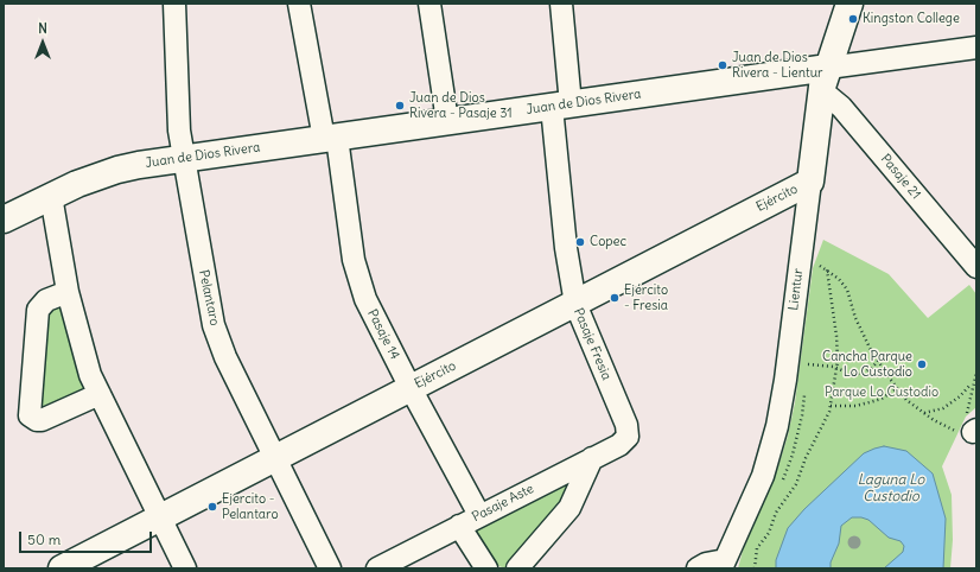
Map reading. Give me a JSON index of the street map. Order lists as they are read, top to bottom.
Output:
{
  "streets": {
    "main road": ["Juan de Dios Rivera", "Ejército", "Lientur"],
    "street": [
      "Pasaje 21",
      "Pelantaro",
      "Pasaje 14",
      "Pasaje Fresia",
      "Pasaje Aste"
    ]
  },
  "crossings": [
    ["Juan de Dios Rivera", "Pasaje 21"],
    ["Juan de Dios Rivera", "Lientur"],
    ["Juan de Dios Rivera", "Pelantaro"],
    ["Juan de Dios Rivera", "Pasaje 14"],
    ["Juan de Dios Rivera", "Pasaje Fresia"],
    ["Pasaje 21", "Lientur"],
    ["Ejército", "Lientur"],
    ["Ejército", "Pelantaro"],
    ["Ejército", "Pasaje 14"],
    ["Ejército", "Pasaje Fresia"],
    ["Pasaje 14", "Pasaje Aste"],
    ["Pasaje Fresia", "Pasaje Aste"]
  ],
  "water": ["Laguna Lo Custodio"],
  "parks": ["Parque Lo Custodio"],
  "places": [
    "Kingston College",
    "Juan de Dios Rivera - Lientur",
    "Juan de Dios Rivera - Pasaje 31",
    "Copec",
    "Ejército - Fresia",
    "Cancha Parque Lo Custodio",
    "Ejercito - Pelantaro"
  ],
  "scale_bar": "50 m",
  "north": "top"
}
